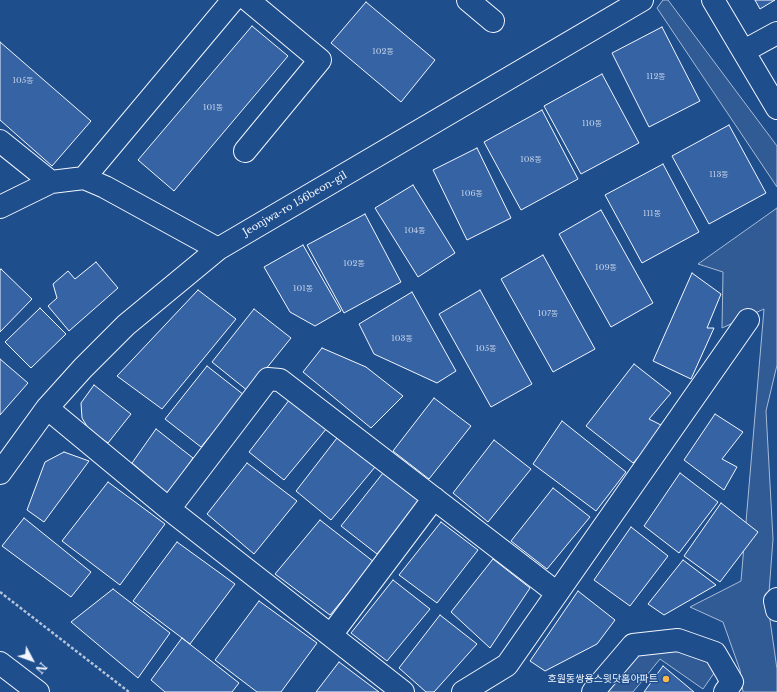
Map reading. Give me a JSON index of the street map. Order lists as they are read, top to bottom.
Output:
{
  "streets": {
    "street": ["Jeonjwa-ro 156beon-gil"]
  },
  "places": ["호원동쌍용스윗닷홈아파트"],
  "house_numbers": [
    "102동",
    "112동",
    "105동",
    "101동",
    "110동",
    "108동",
    "113동",
    "106동",
    "111동",
    "104동",
    "102동",
    "109동",
    "101동",
    "107동",
    "103동",
    "105동"
  ],
  "north": "bottom right"
}
